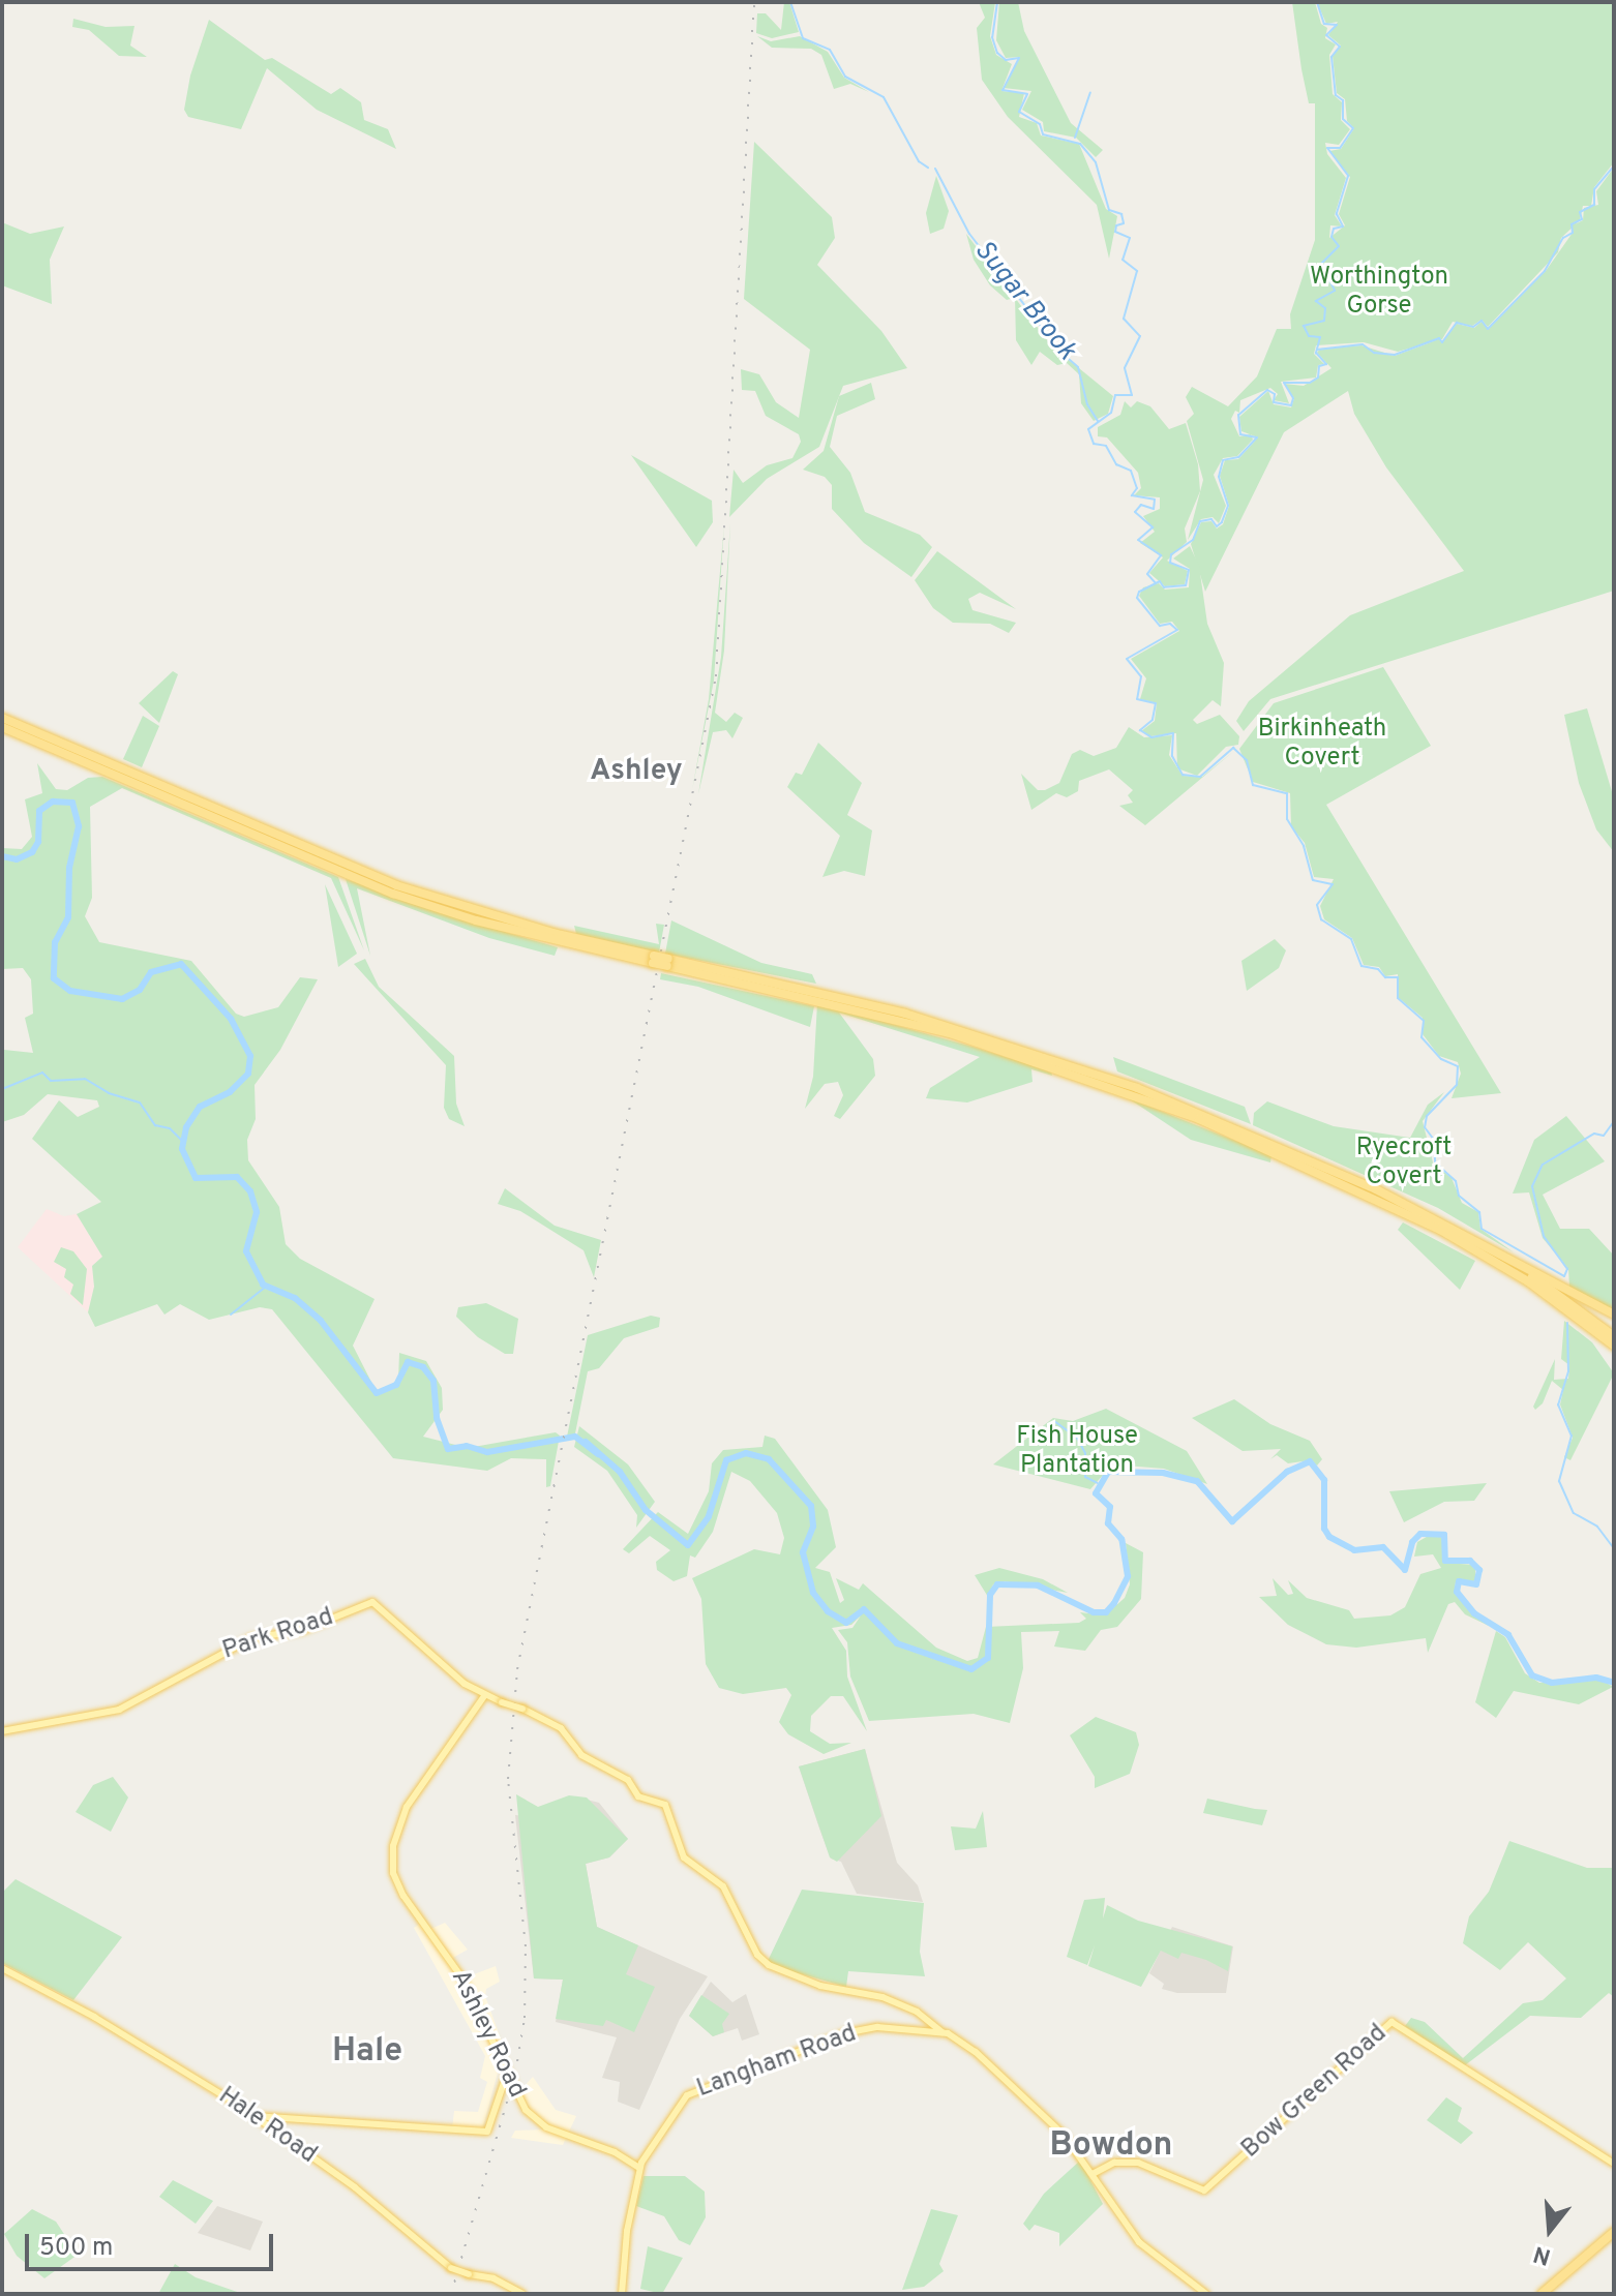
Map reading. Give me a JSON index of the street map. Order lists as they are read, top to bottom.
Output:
{
  "streets": {
    "main road": [
      "Park Road",
      "Ashley Road",
      "Langham Road",
      "Bow Green Road",
      "Hale Road"
    ]
  },
  "crossings": [
    ["Park Road", "Ashley Road"],
    ["Ashley Road", "Langham Road"],
    ["Langham Road", "Bow Green Road"]
  ],
  "districts": ["Ashley", "Hale", "Bowdon"],
  "water": ["Sugar Brook"],
  "parks": [
    "Worthington Gorse",
    "Birkinheath Covert",
    "Ryecroft Covert",
    "Fish House Plantation"
  ],
  "scale_bar": "500 m",
  "north": "bottom"
}
